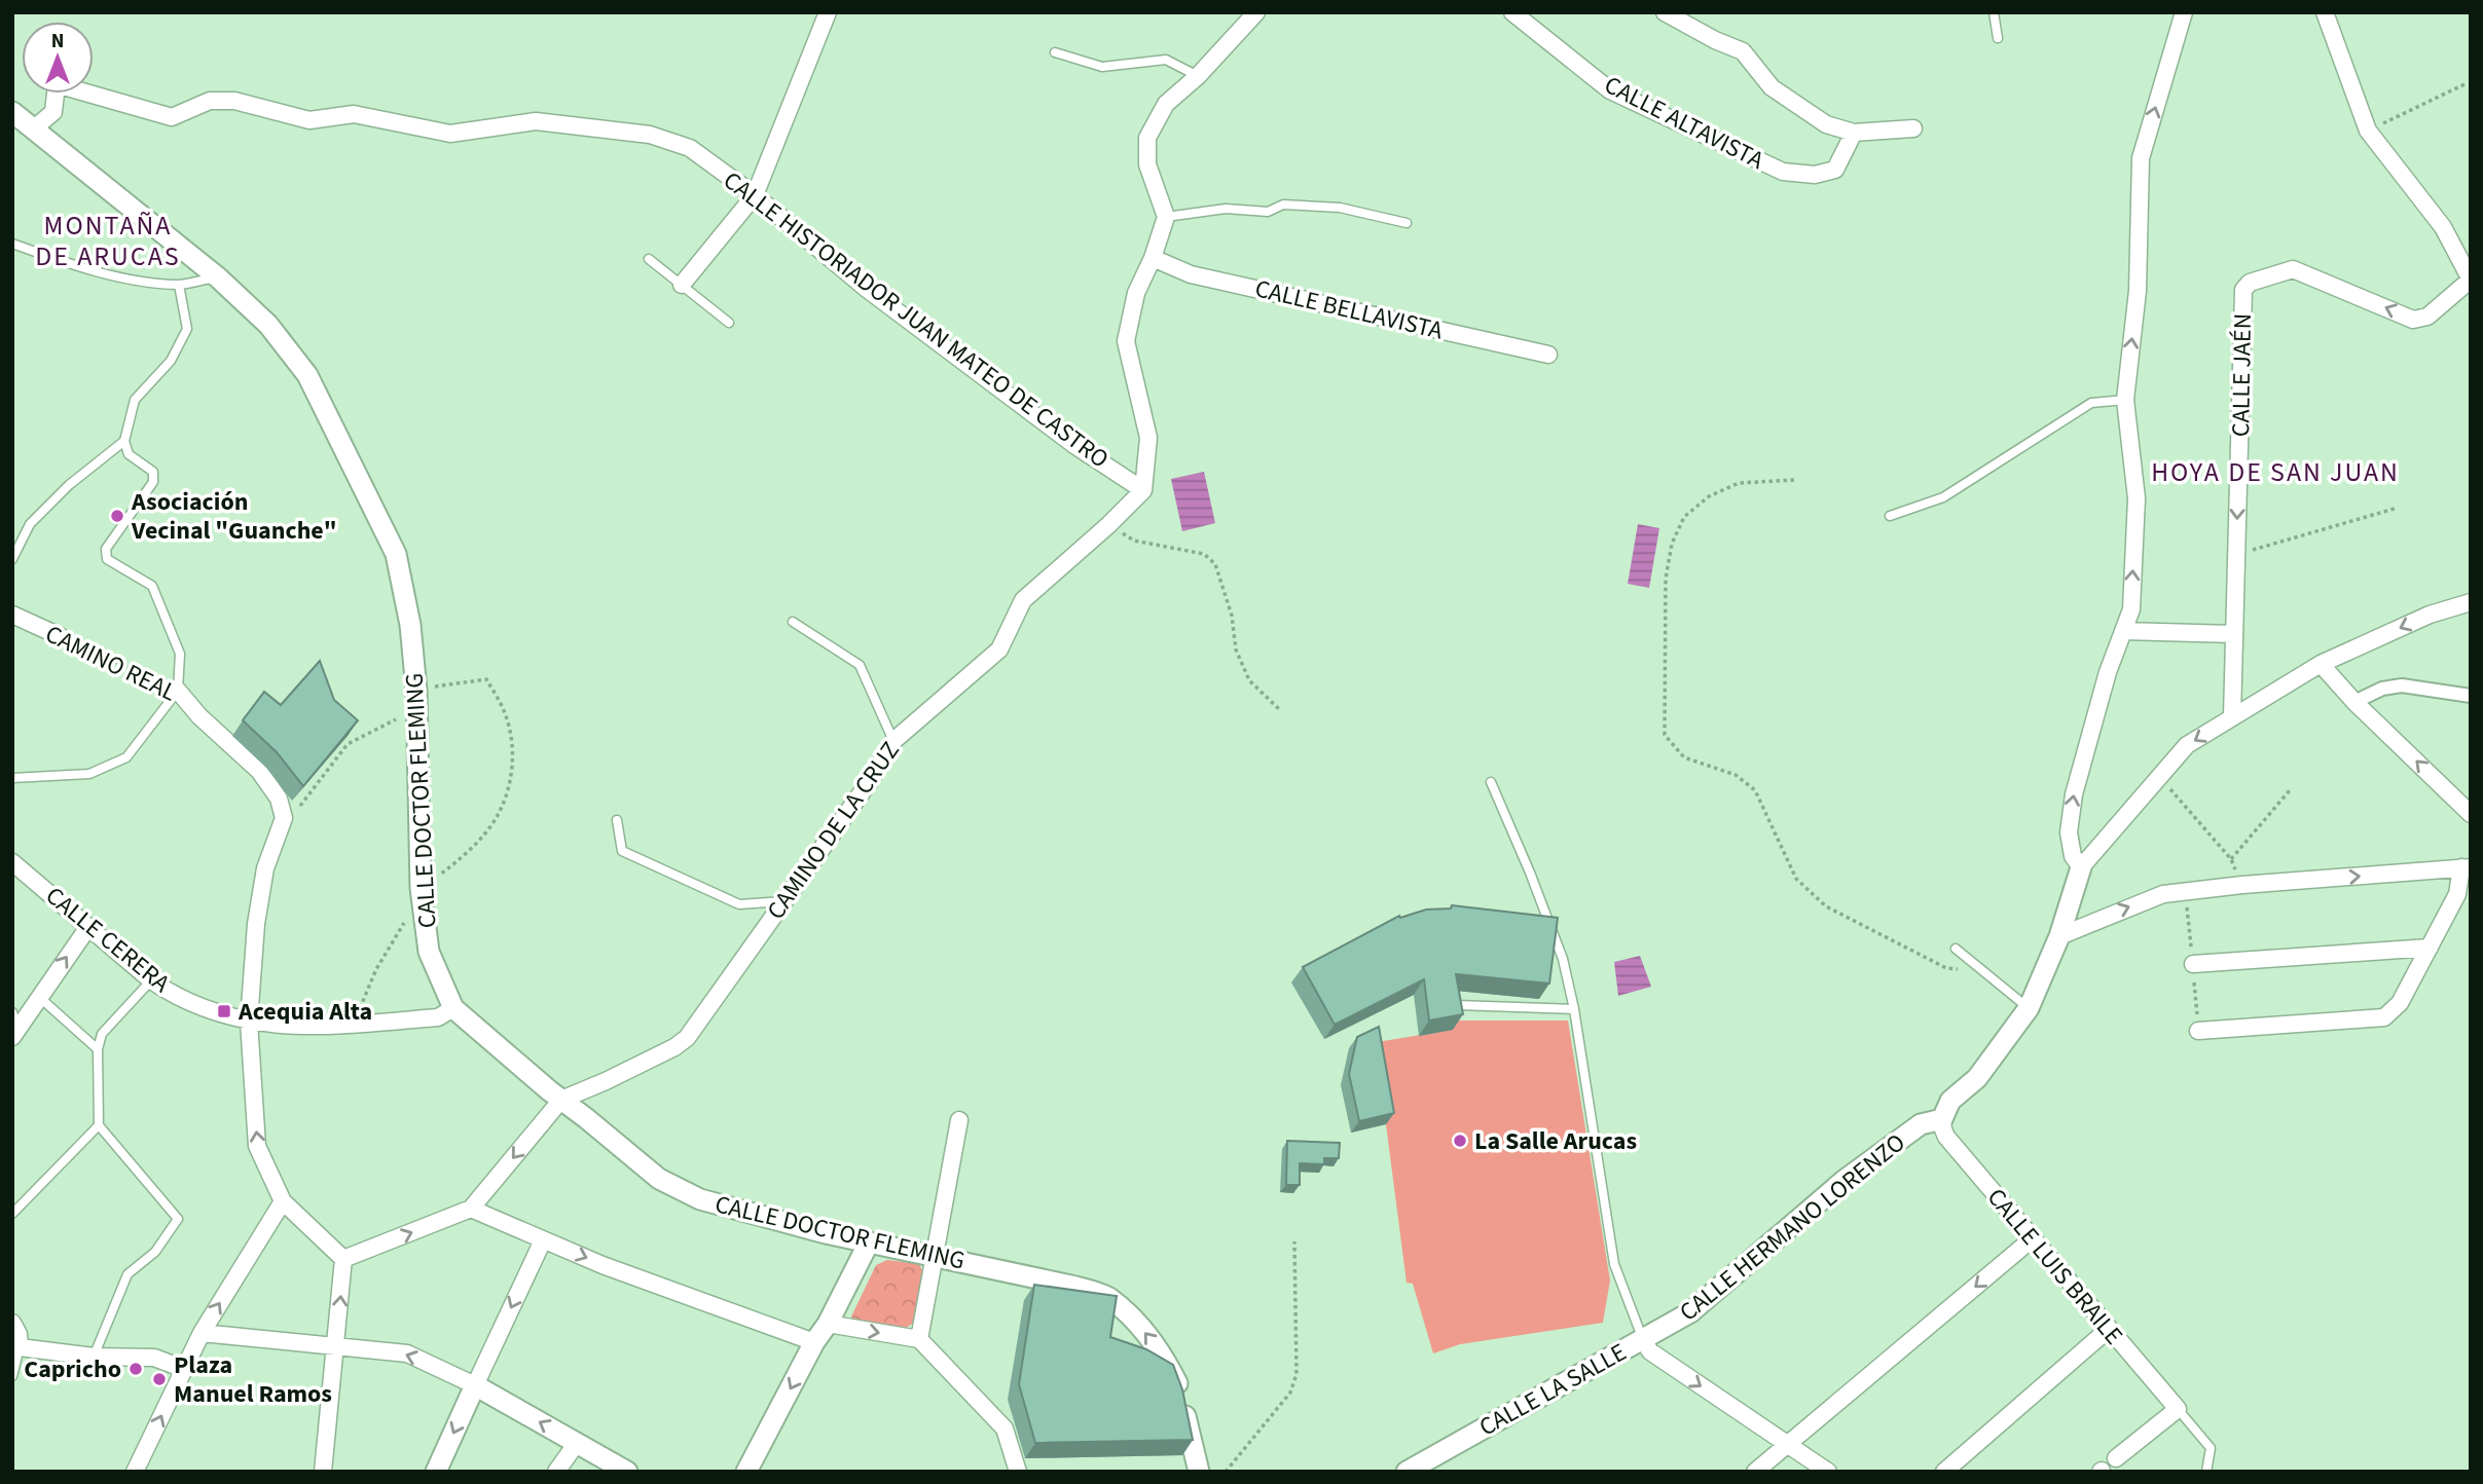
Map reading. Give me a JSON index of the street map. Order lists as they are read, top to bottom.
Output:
{
  "streets": {
    "street": [
      "CALLE ALTAVISTA",
      "CALLE BELLAVISTA",
      "CALLE HISTORIADOR JUAN MATEO DE CASTRO",
      "CALLE JAÉN",
      "CAMINO REAL",
      "CALLE DOCTOR FLEMING",
      "CAMINO DE LA CRUZ",
      "CALLE CERERA",
      "CALLE HERMANO LORENZO",
      "CALLE LUIS BRAILE",
      "CALLE LA SALLE"
    ]
  },
  "crossings": [
    ["CALLE HISTORIADOR JUAN MATEO DE CASTRO", "CALLE DOCTOR FLEMING"],
    ["CALLE HISTORIADOR JUAN MATEO DE CASTRO", "CAMINO DE LA CRUZ"],
    ["CALLE DOCTOR FLEMING", "CAMINO DE LA CRUZ"],
    ["CALLE DOCTOR FLEMING", "CALLE CERERA"],
    ["CALLE HERMANO LORENZO", "CALLE LUIS BRAILE"],
    ["CALLE HERMANO LORENZO", "CALLE LA SALLE"]
  ],
  "districts": ["MONTAÑA DE ARUCAS", "HOYA DE SAN JUAN"],
  "places": {
    "other": [
      "Asociación Vecinal \"Guanche\"",
      "La Salle Arucas",
      "Capricho",
      "Plaza Manuel Ramos"
    ],
    "transit": ["Acequia Alta"]
  },
  "north": "top"
}
